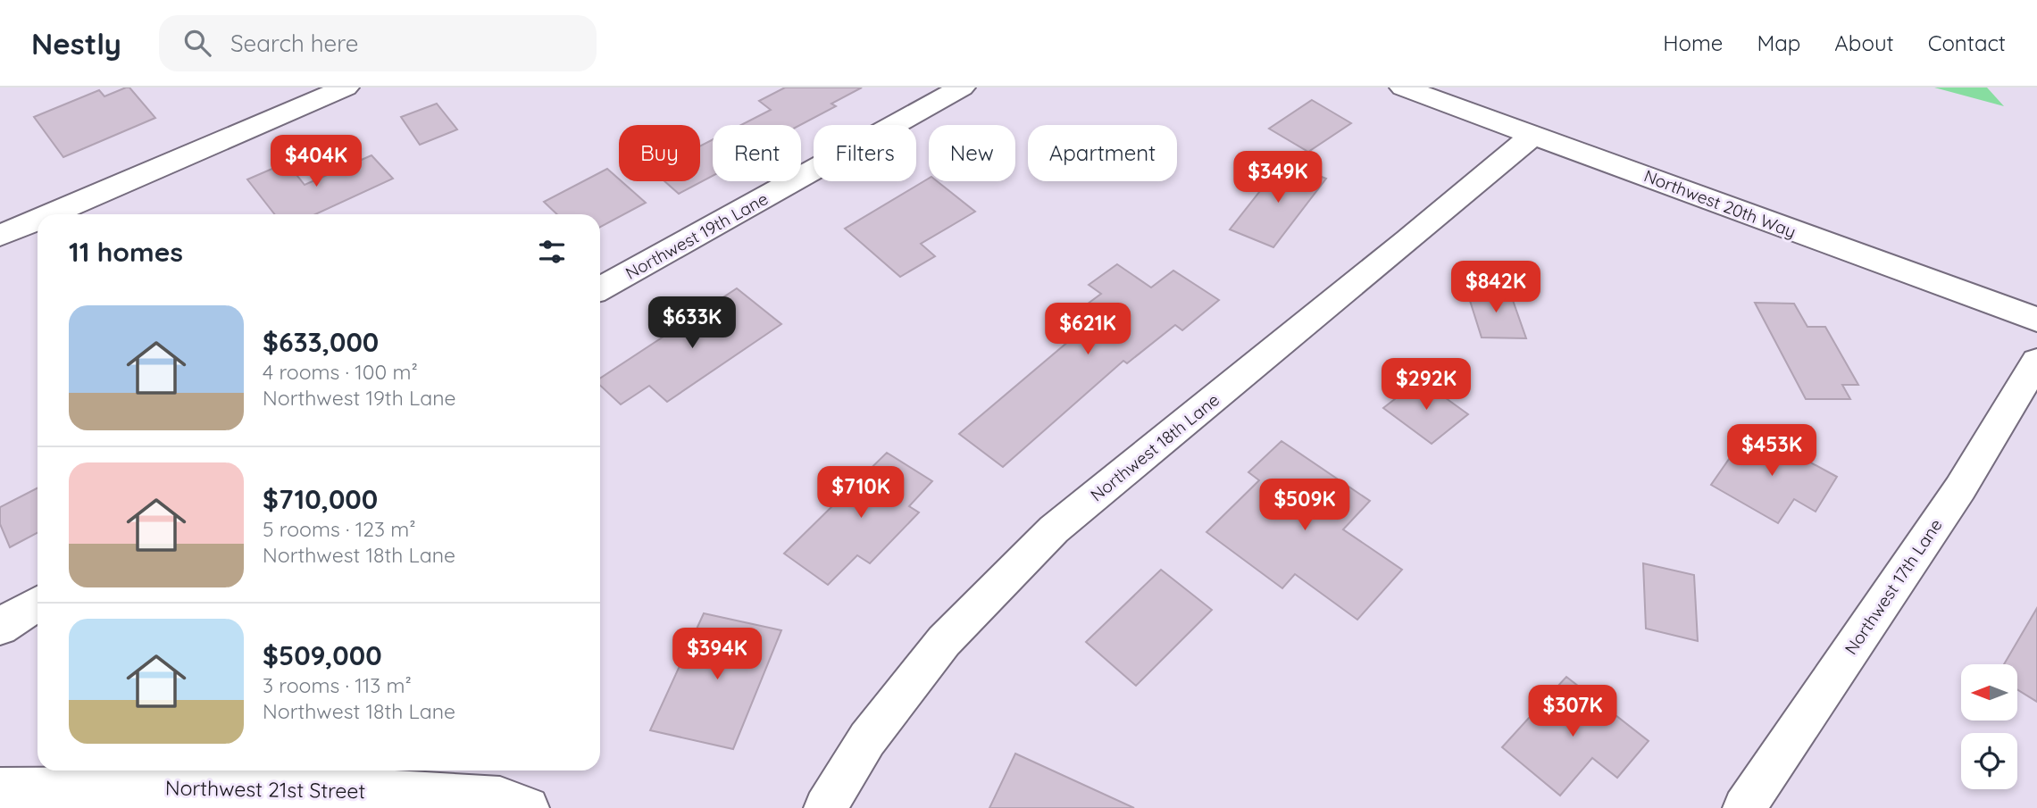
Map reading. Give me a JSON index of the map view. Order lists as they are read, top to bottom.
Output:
{
  "streets": {
    "street": [
      "Northwest 20th Way",
      "Northwest 19th Lane",
      "Northwest 18th Lane",
      "Northwest 17th Lane",
      "Northwest 21st Street"
    ]
  },
  "crossings": [
    ["Northwest 20th Way", "Northwest 18th Lane"]
  ],
  "north": "left",
  "page": {
    "header": "Nestly",
    "search": "Search here",
    "nav": [
      "Home",
      "Map",
      "About",
      "Contact"
    ],
    "chip": [
      "Buy",
      "Rent",
      "Filters",
      "New",
      "Apartment"
    ],
    "price": [
      "$404K",
      "$349K",
      "$842K",
      "$633K",
      "$621K",
      "$292K",
      "$453K",
      "$710K",
      "$509K",
      "$394K",
      "$307K"
    ],
    "heading": "11 homes",
    "list": [
      {
        "name": "$633,000",
        "note": "4 rooms · 100 m² · Northwest 19th Lane"
      },
      {
        "name": "$710,000",
        "note": "5 rooms · 123 m² · Northwest 18th Lane"
      },
      {
        "name": "$509,000",
        "note": "3 rooms · 113 m² · Northwest 18th Lane"
      }
    ]
  }
}
